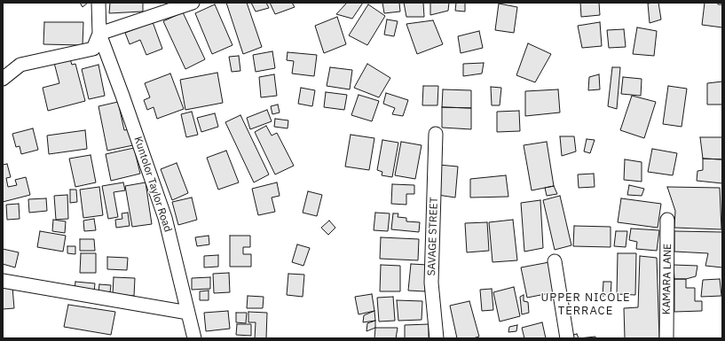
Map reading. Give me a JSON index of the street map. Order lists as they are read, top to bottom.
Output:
{
  "streets": {
    "street": ["Kuntolor Taylor Road", "SAVAGE STREET", "KAMARA LANE"]
  },
  "districts": ["UPPER NICOLE TERRACE"]
}
